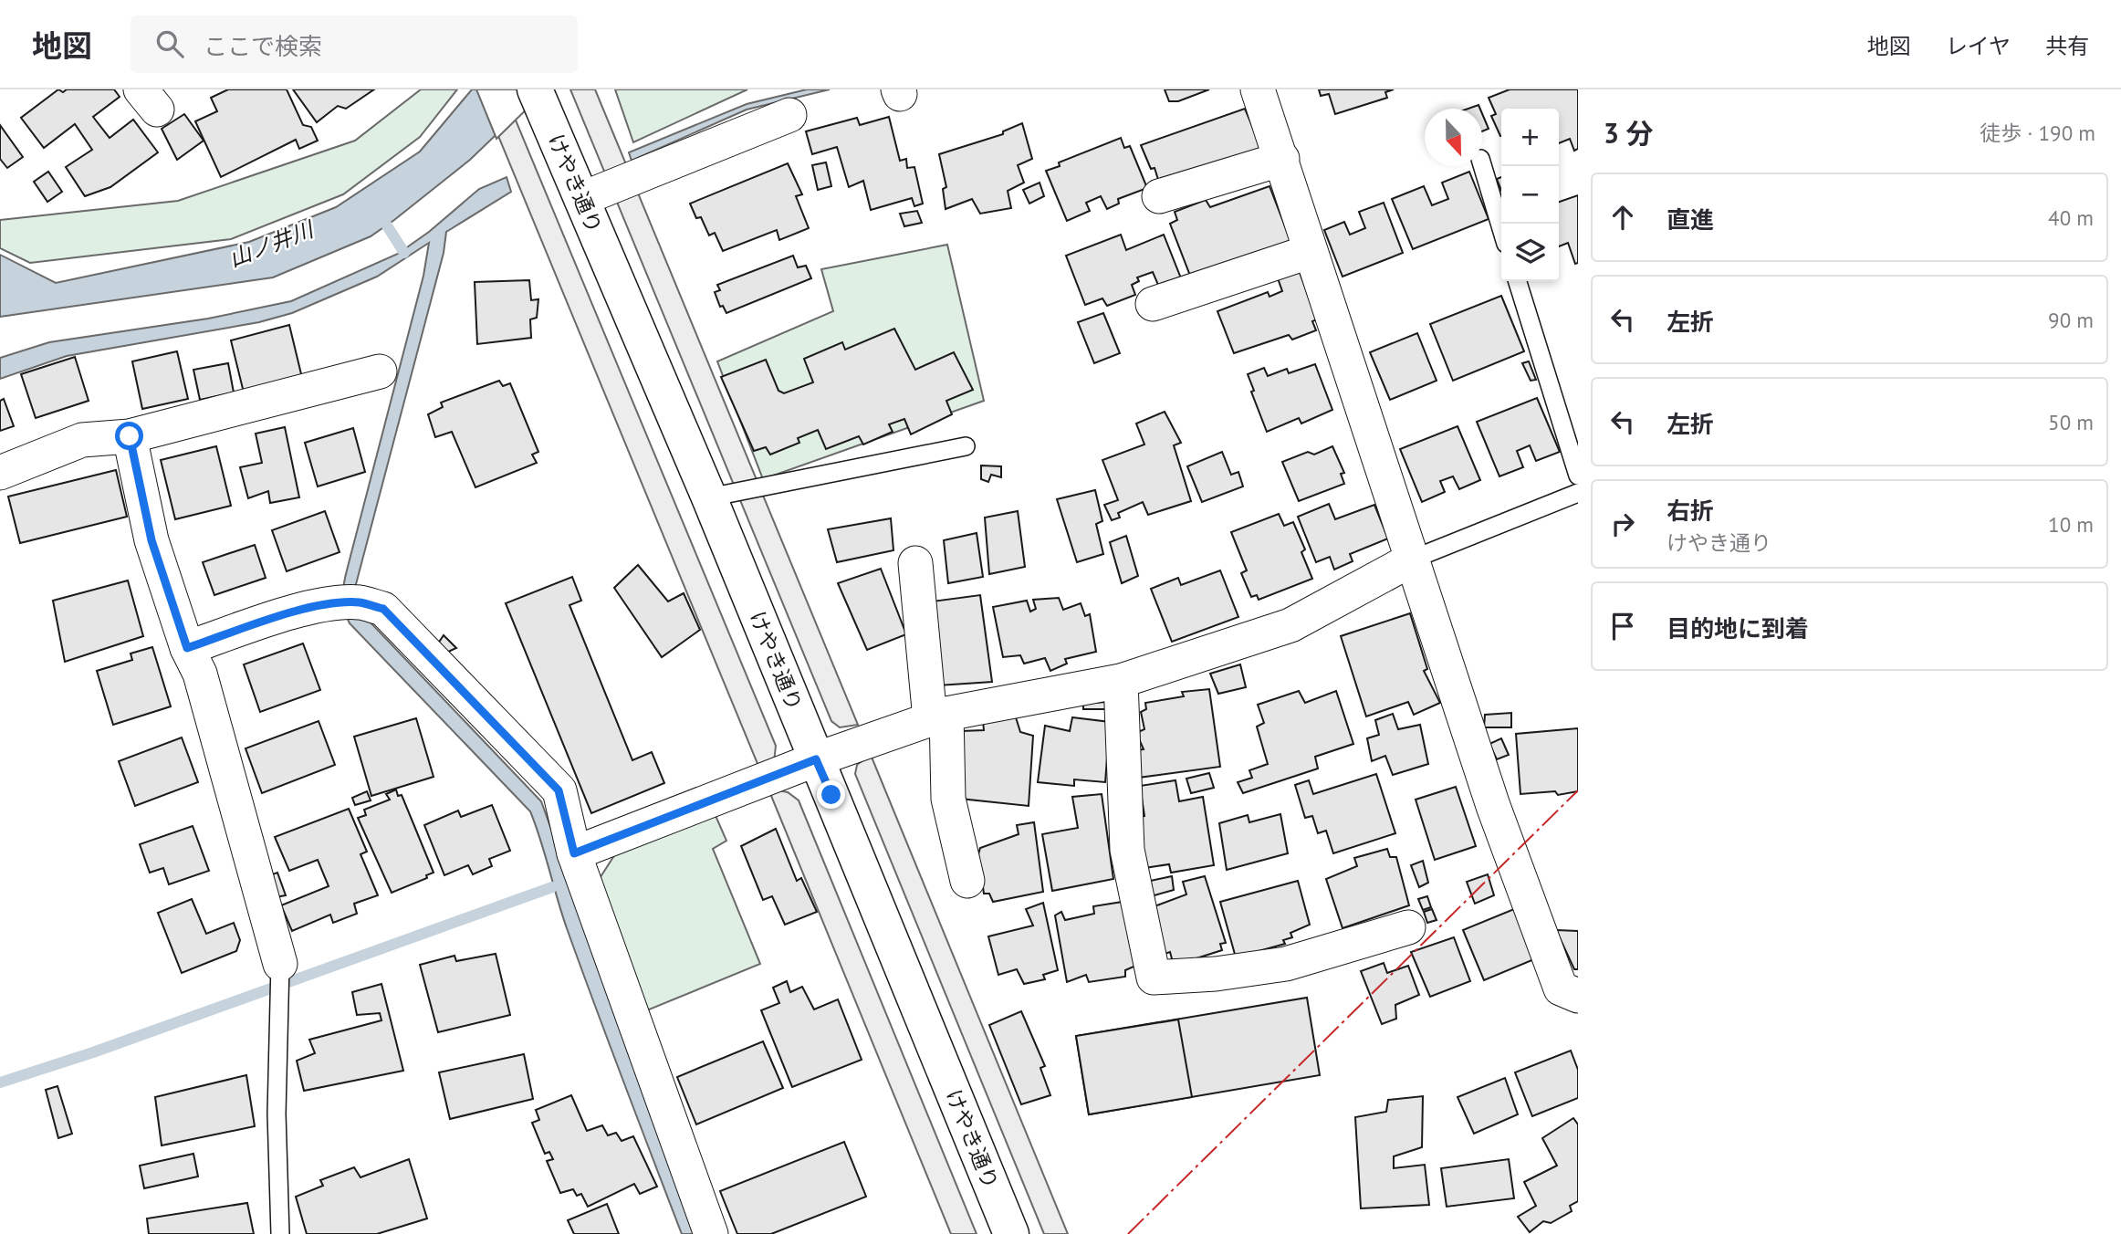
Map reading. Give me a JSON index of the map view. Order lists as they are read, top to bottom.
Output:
{
  "streets": {
    "street": ["けやき通り"]
  },
  "water": ["山ノ井川"],
  "north": "bottom",
  "page": {
    "header": "地図",
    "search": "ここで検索",
    "nav": ["地図", "レイヤ", "共有"],
    "heading": ["3 分", "徒歩 · 190 m"],
    "map_buttons": ["+", "−"],
    "list": [
      ["直進", "40 m"],
      ["左折", "90 m"],
      ["左折", "50 m"],
      ["右折", "けやき通り", "10 m"],
      "目的地に到着"
    ]
  }
}
